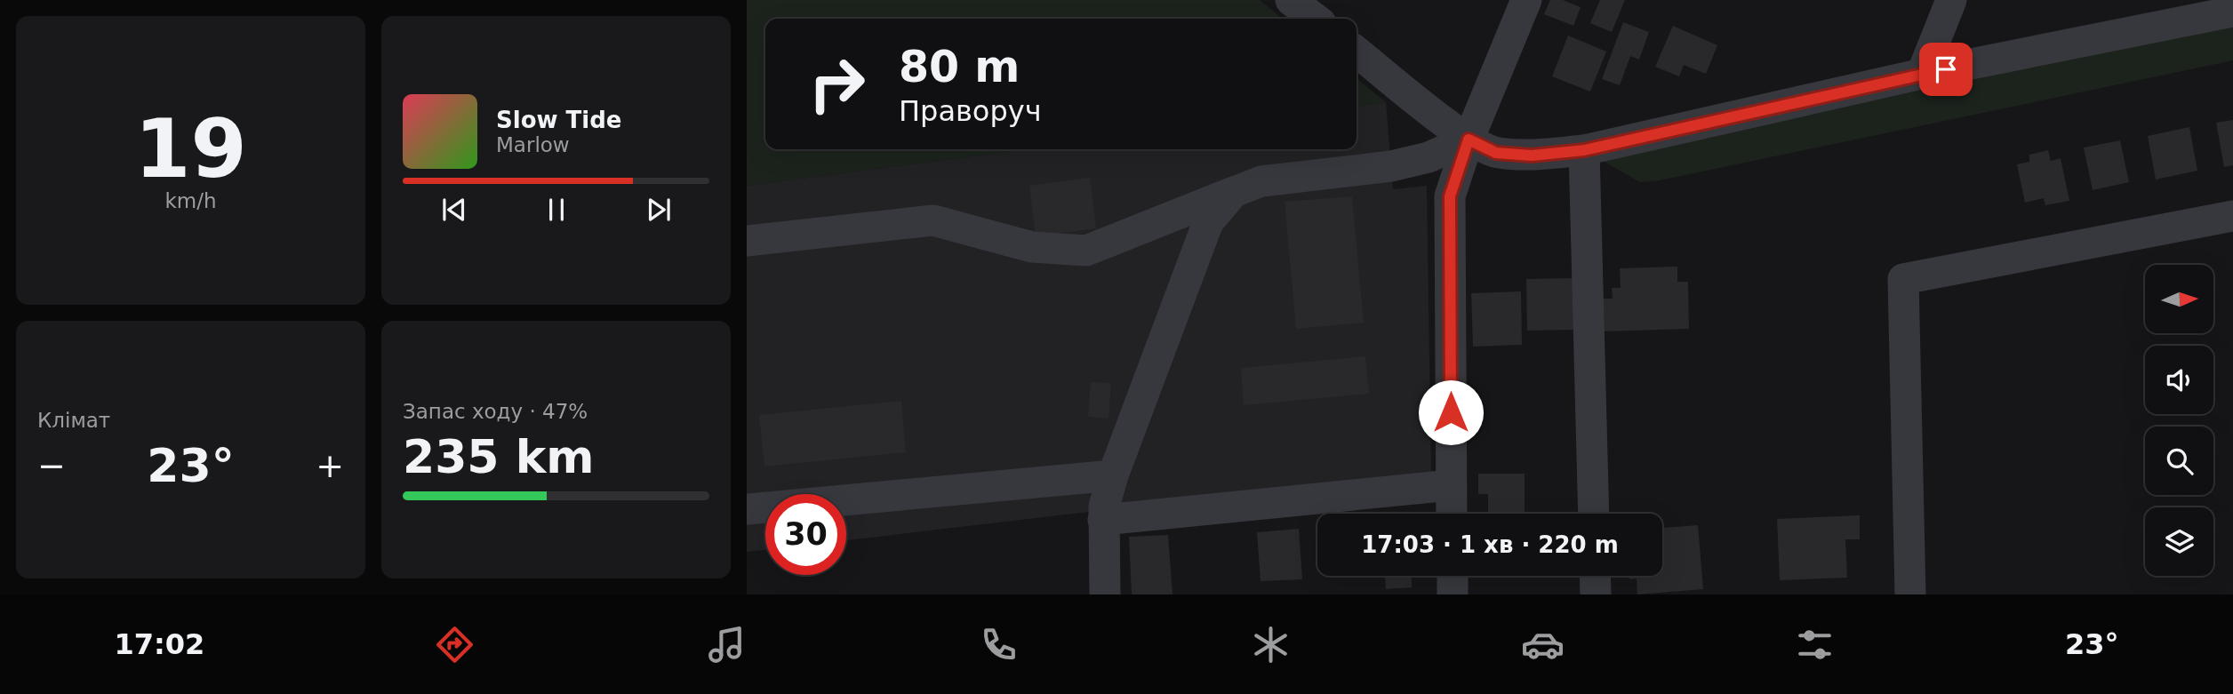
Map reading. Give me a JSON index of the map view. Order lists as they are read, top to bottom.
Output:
{
  "north": "right",
  "page": {
    "tile": [
      ["19", "km/h"],
      "Клімат",
      ["Запас ходу · 47%", "235 km"]
    ],
    "turn": ["80 m", "Праворуч"],
    "song": ["Slow Tide", "Marlow"],
    "heat": ["−", "23°", "+"],
    "limit": "30",
    "trip": "17:03 · 1 хв · 220 m",
    "tabs": ["17:02", "23°"]
  }
}
